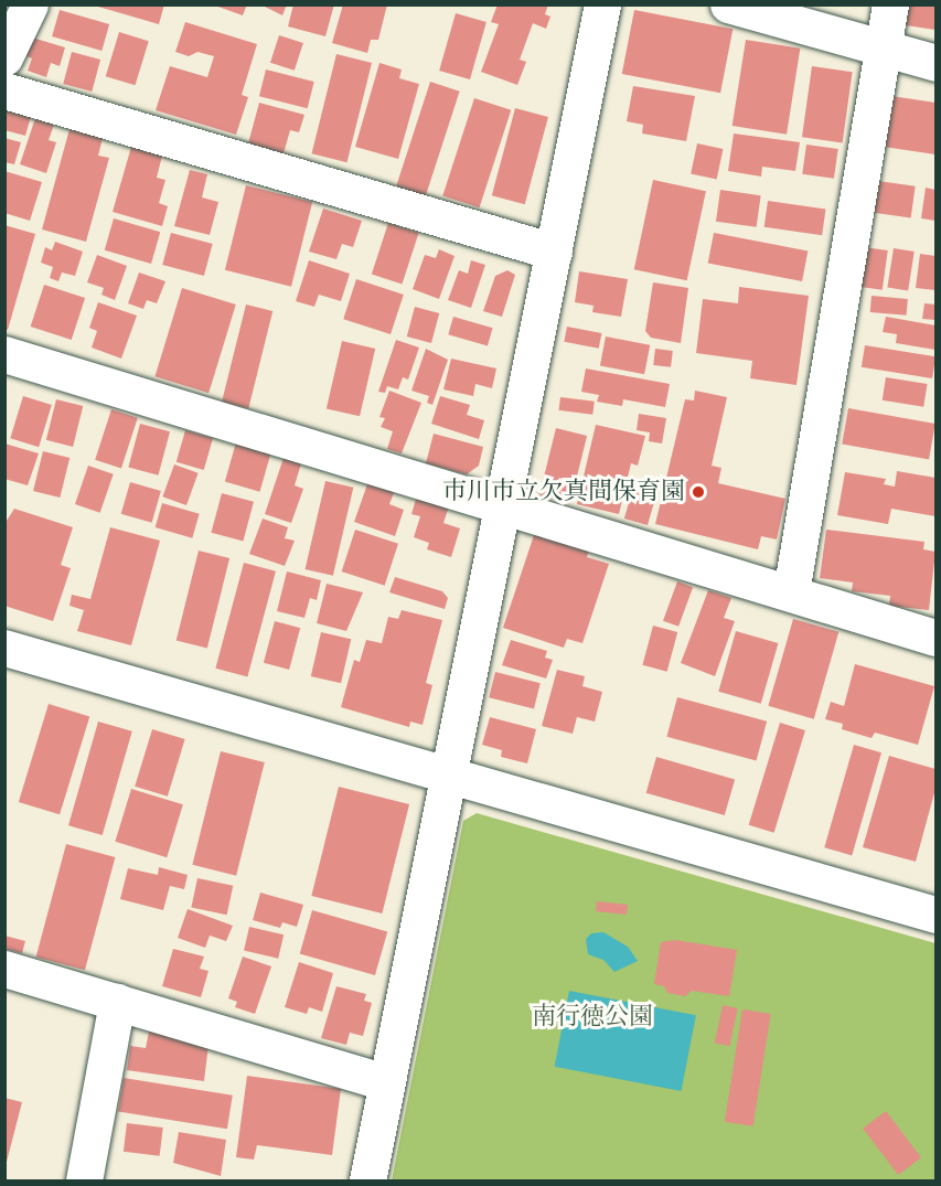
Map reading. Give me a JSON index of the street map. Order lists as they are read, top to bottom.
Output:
{
  "parks": ["南行徳公園"],
  "places": ["市川市立欠真間保育園"]
}
